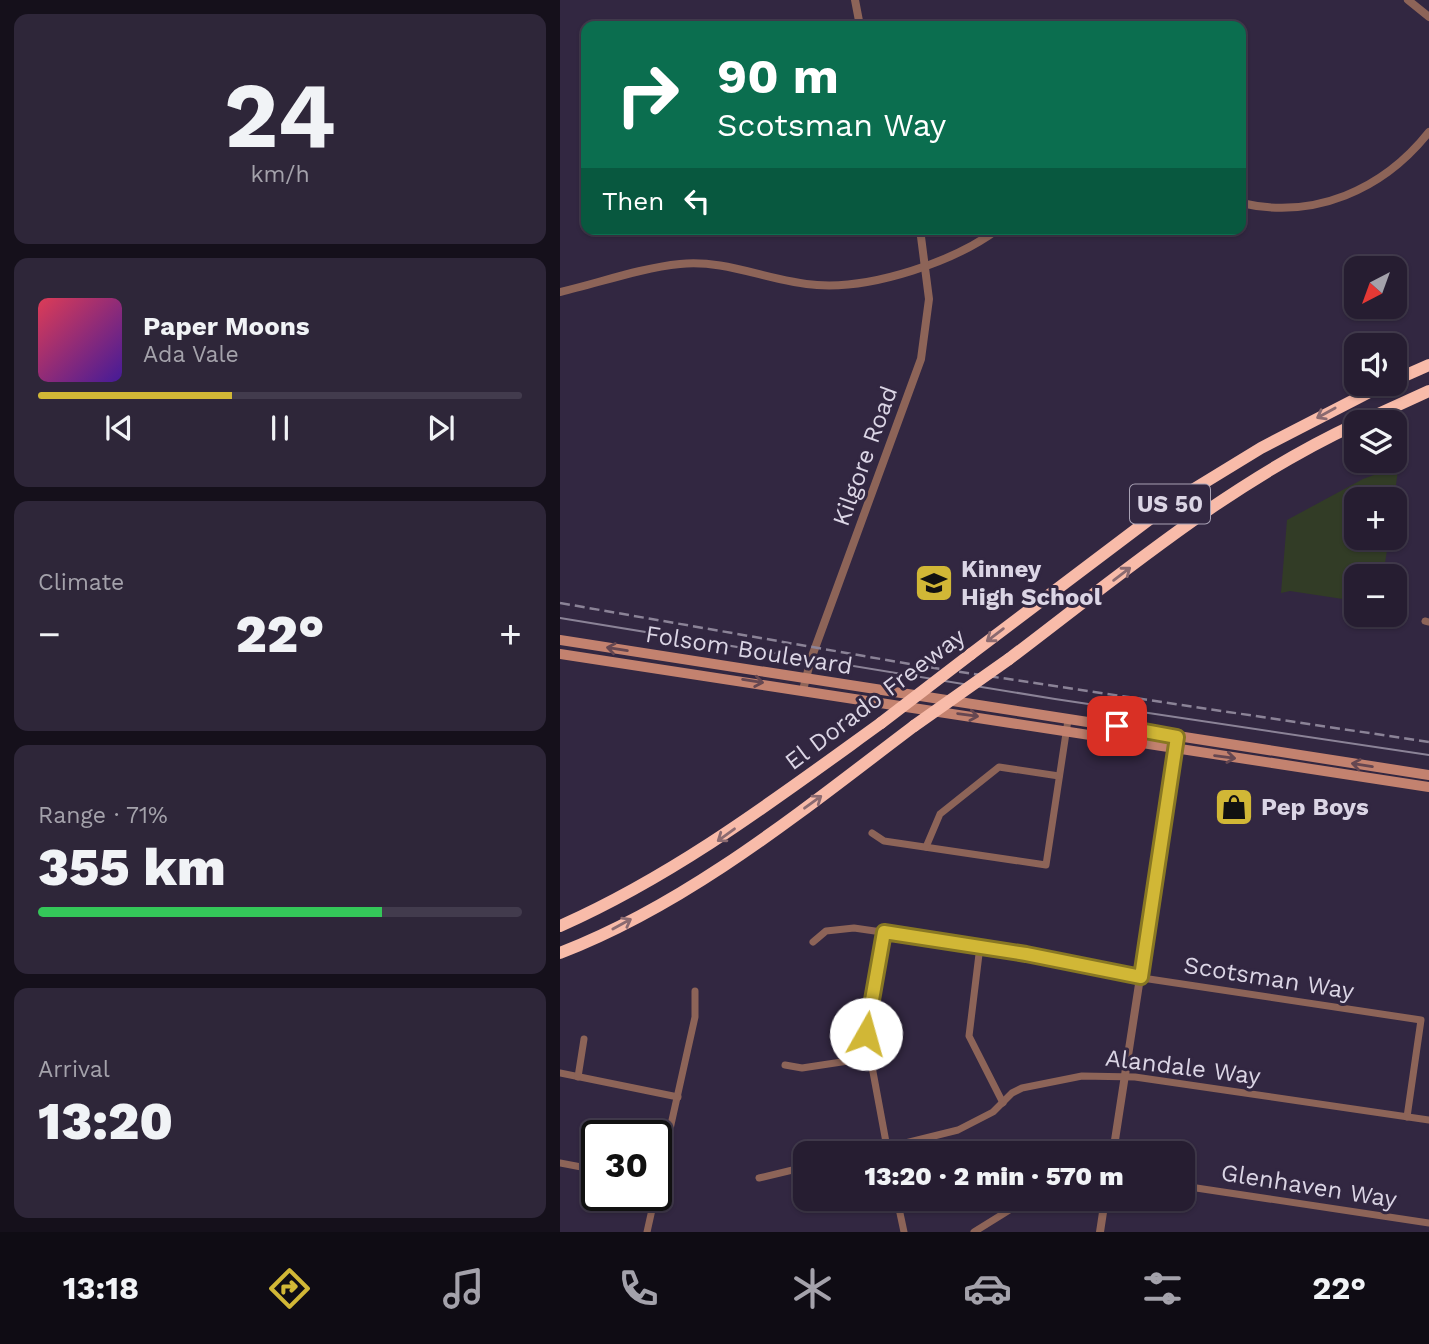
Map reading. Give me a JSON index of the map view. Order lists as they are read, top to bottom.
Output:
{
  "streets": {
    "highway": ["US 50", "El Dorado Freeway"],
    "main road": ["Folsom Boulevard"],
    "street": [
      "Kilgore Road",
      "Scotsman Way",
      "Alandale Way",
      "Glenhaven Way"
    ]
  },
  "crossings": [
    ["Kilgore Road", "Folsom Boulevard"],
    ["Scotsman Way", "Alandale Way"]
  ],
  "places": {
    "school or university": ["Kinney High School"],
    "shop": ["Pep Boys"]
  },
  "north": "bottom left",
  "page": {
    "tile": [
      ["24", "km/h"],
      "Climate",
      ["Range · 71%", "355 km"],
      ["Arrival", "13:20"]
    ],
    "turn": ["90 m", "Scotsman Way"],
    "then": "Then",
    "map_buttons": ["+", "−"],
    "song": ["Paper Moons", "Ada Vale"],
    "heat": ["−", "22°", "+"],
    "limit": "30",
    "trip": "13:20 · 2 min · 570 m",
    "tabs": ["13:18", "22°"]
  }
}
